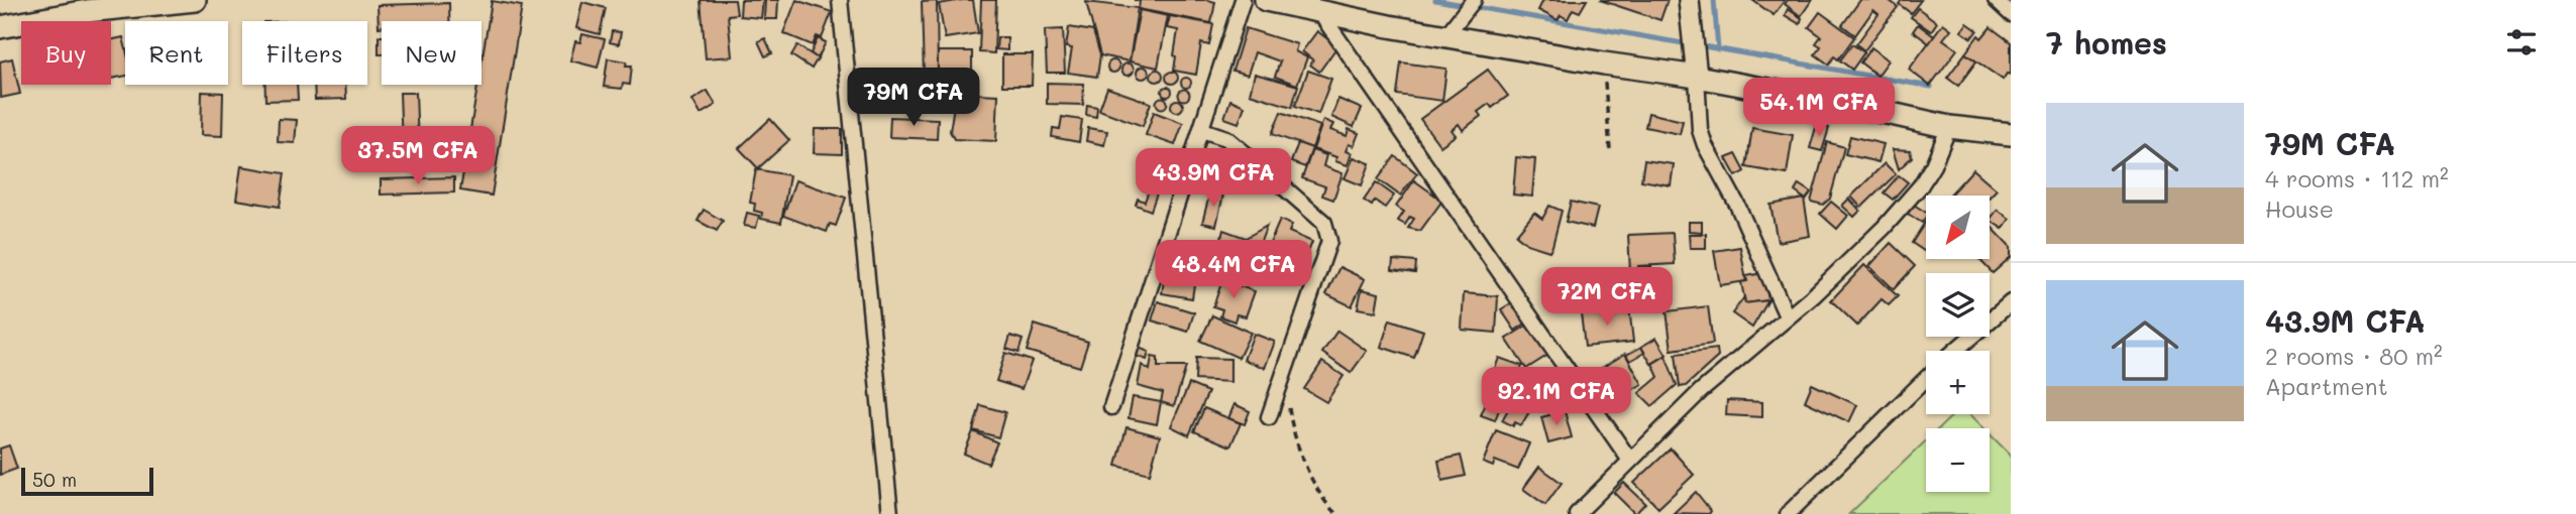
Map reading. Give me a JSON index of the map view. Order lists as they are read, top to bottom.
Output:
{
  "scale_bar": "50 m",
  "north": "bottom left",
  "page": {
    "heading": "7 homes",
    "chip": [
      "Buy",
      "Rent",
      "Filters",
      "New"
    ],
    "price": [
      "79M CFA",
      "54.1M CFA",
      "37.5M CFA",
      "43.9M CFA",
      "48.4M CFA",
      "72M CFA",
      "92.1M CFA"
    ],
    "list": [
      {
        "name": "79M CFA",
        "note": "4 rooms · 112 m² · House"
      },
      {
        "name": "43.9M CFA",
        "note": "2 rooms · 80 m² · Apartment"
      }
    ],
    "map_buttons": ["+", "−"],
    "scale": "50 m"
  }
}
